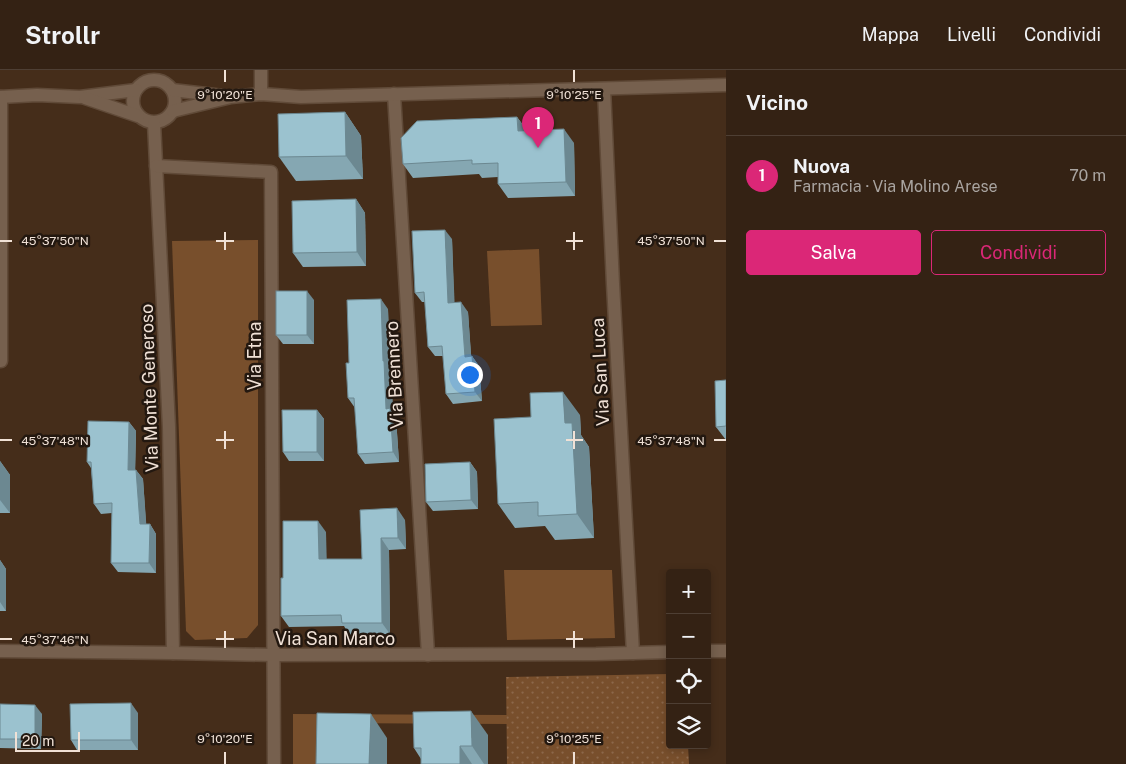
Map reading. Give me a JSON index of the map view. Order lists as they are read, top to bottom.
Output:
{
  "streets": {
    "street": [
      "Via Etna",
      "Via San Luca",
      "Via Brennero",
      "Via Monte Generoso",
      "Via San Marco"
    ]
  },
  "crossings": [
    ["Via Etna", "Via Monte Generoso"],
    ["Via Etna", "Via San Marco"],
    ["Via San Luca", "Via San Marco"],
    ["Via Brennero", "Via San Marco"],
    ["Via Monte Generoso", "Via San Marco"]
  ],
  "scale_bar": "20 m",
  "page": {
    "header": "Strollr",
    "nav": ["Mappa", "Livelli", "Condividi"],
    "heading": "Vicino",
    "pins": "1",
    "list": [
      {
        "mark": "1",
        "name": "Nuova",
        "note": "Farmacia · Via Molino Arese",
        "value": "70 m"
      }
    ],
    "buttons": ["Salva", "Condividi"],
    "map_buttons": ["+", "−"],
    "scale": "20 m"
  },
  "coordinates": [
    "9°10'20\"E",
    "9°10'25\"E",
    "45°37'50\"N",
    "45°37'48\"N",
    "45°37'46\"N"
  ]
}
